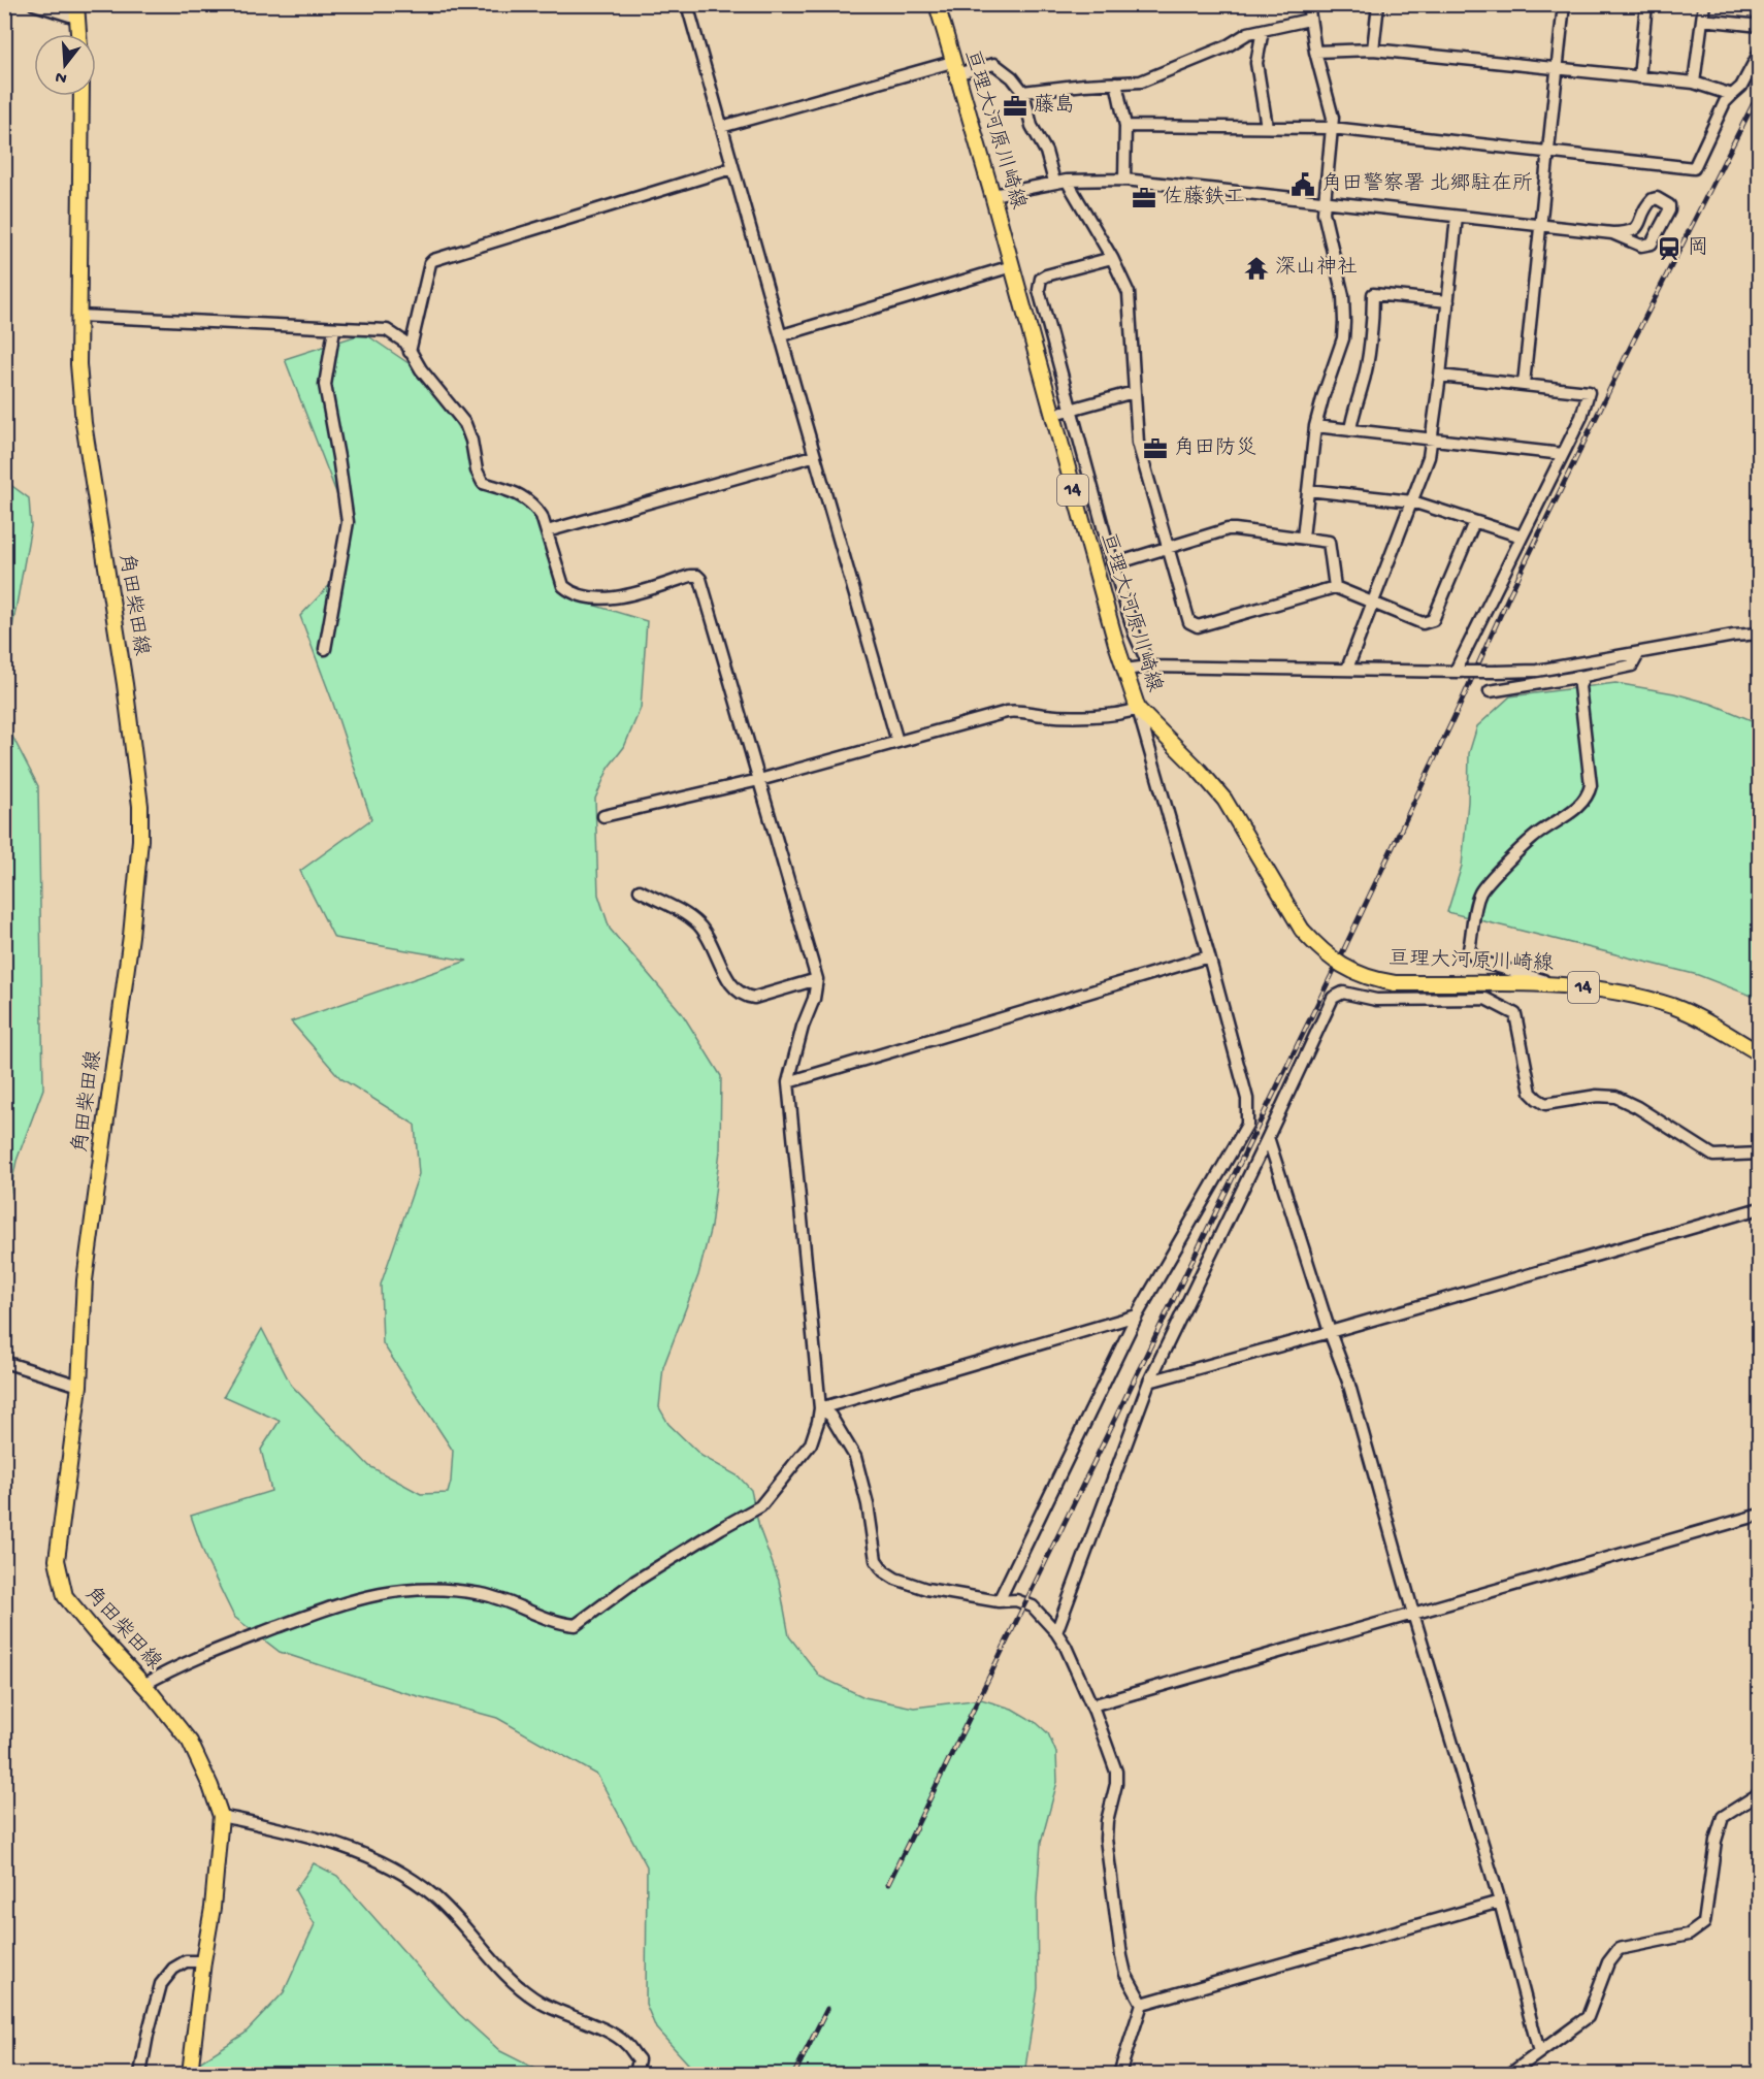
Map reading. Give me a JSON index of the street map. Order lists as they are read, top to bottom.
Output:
{
  "streets": {
    "main road": ["亘理大河原川崎線", "14", "角田柴田線"]
  },
  "places": {
    "office": ["藤島", "佐藤鉄工", "角田防災"],
    "public building": ["角田警察署 北郷駐在所"],
    "station": ["岡"],
    "temple": ["深山神社"]
  },
  "north": "bottom"
}
